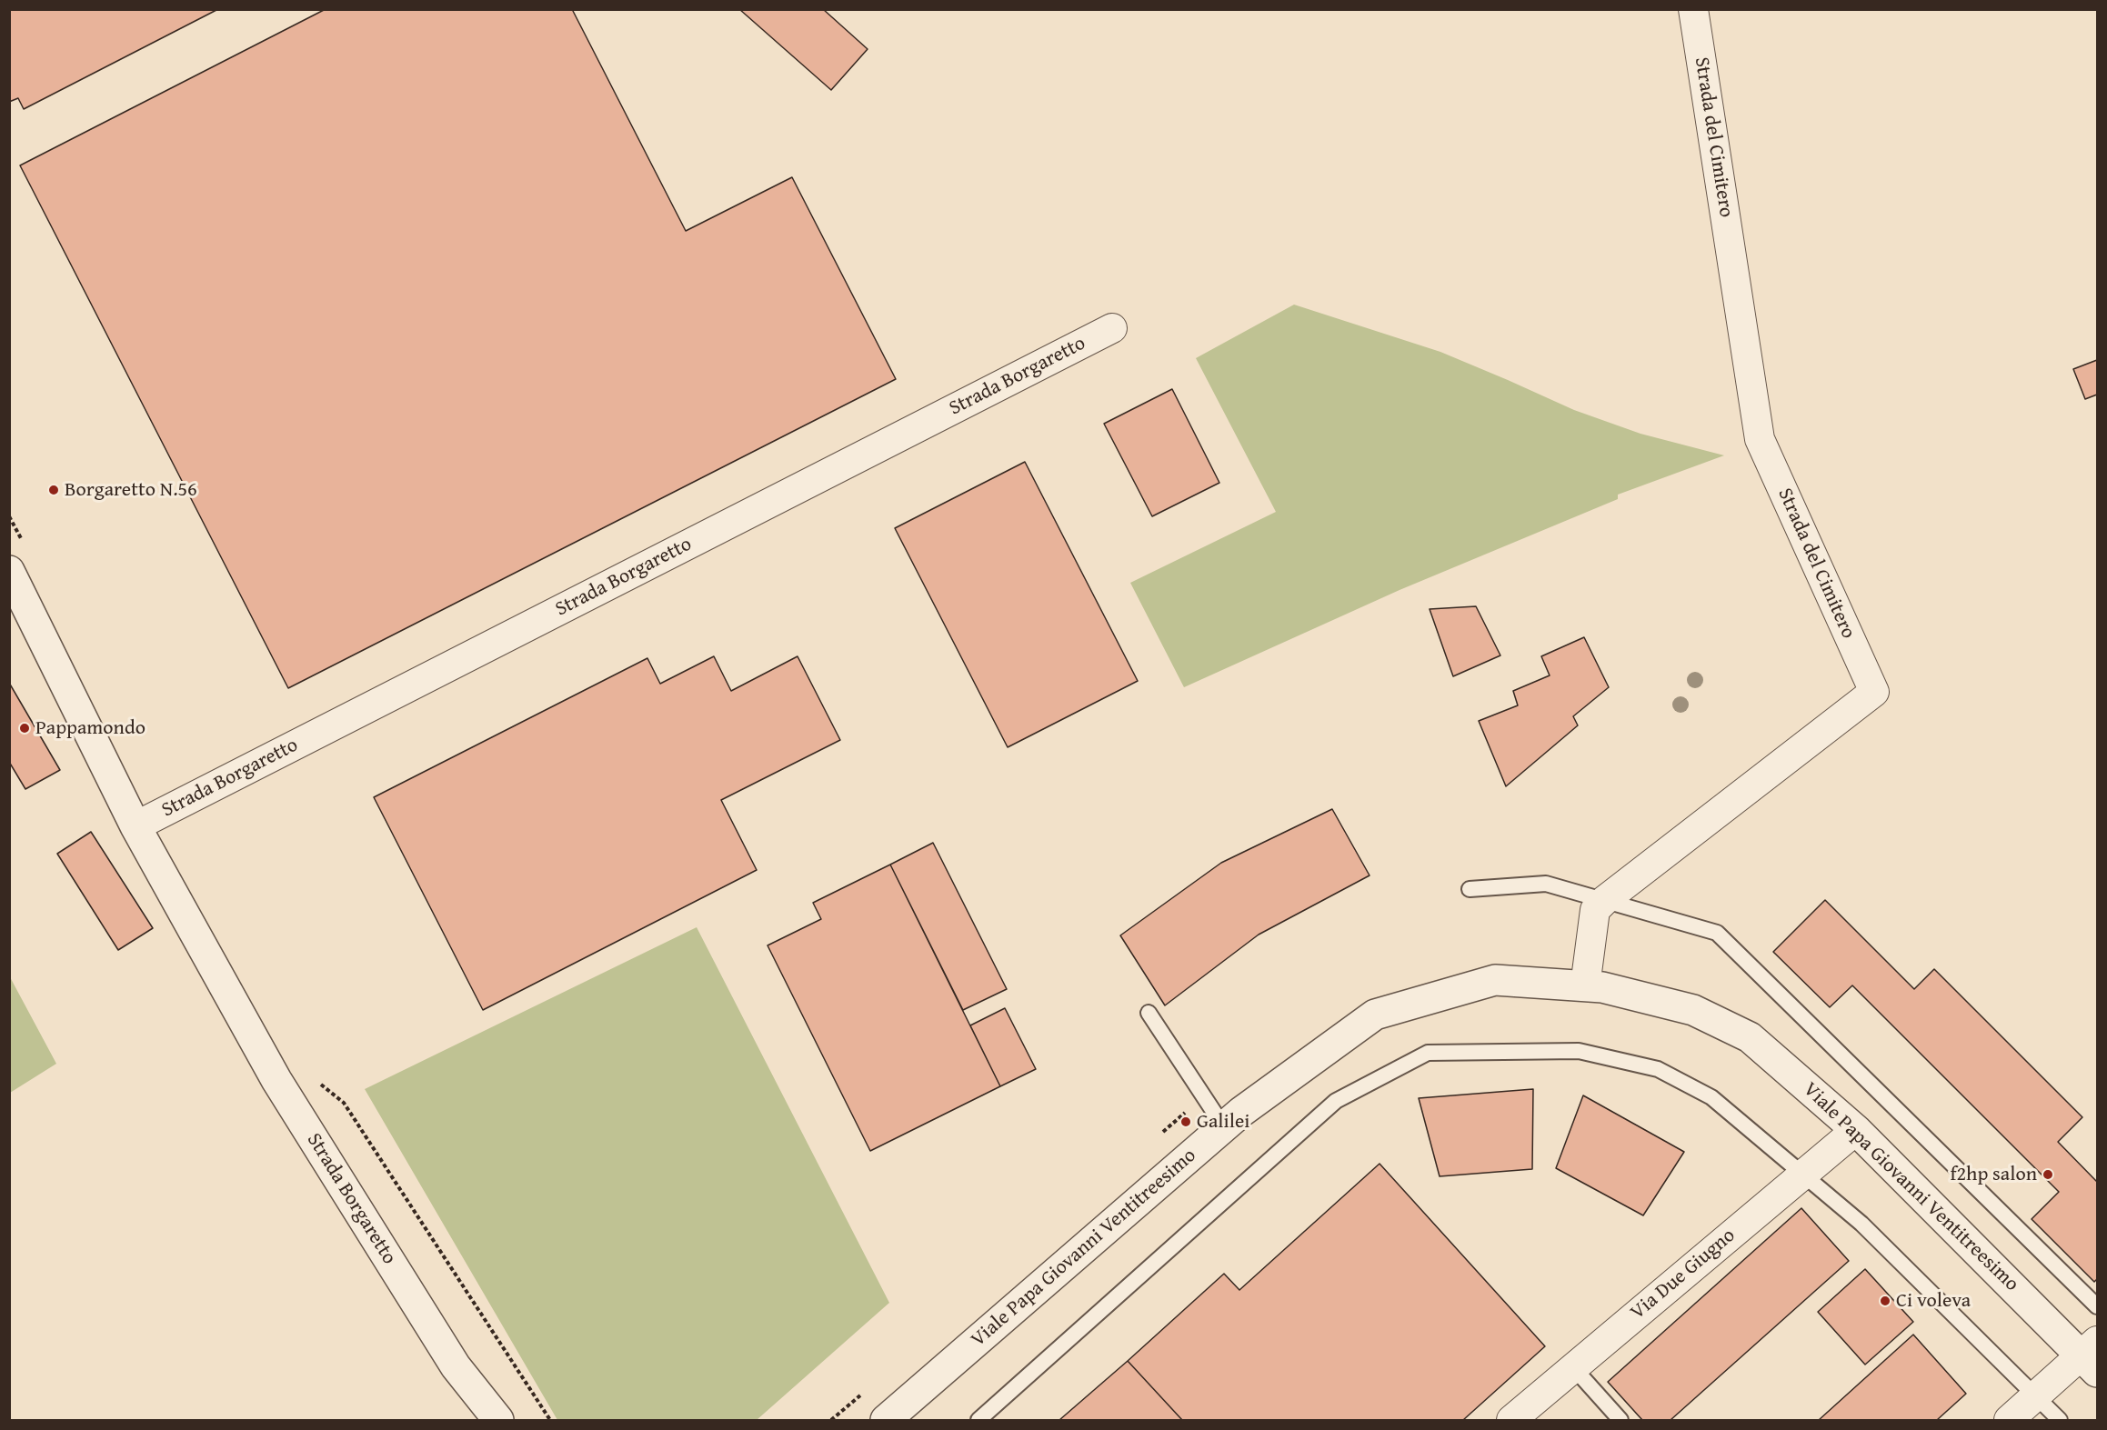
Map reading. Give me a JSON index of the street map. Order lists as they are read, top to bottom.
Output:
{
  "streets": {
    "street": [
      "Strada del Cimitero",
      "Strada Borgaretto",
      "Viale Papa Giovanni Ventitreesimo",
      "Via Due Giugno"
    ]
  },
  "crossings": [
    ["Strada del Cimitero", "Viale Papa Giovanni Ventitreesimo"],
    ["Viale Papa Giovanni Ventitreesimo", "Via Due Giugno"]
  ],
  "places": [
    "Borgaretto N.56",
    "Pappamondo",
    "Galilei",
    "f2hp salon",
    "Ci voleva"
  ]
}
